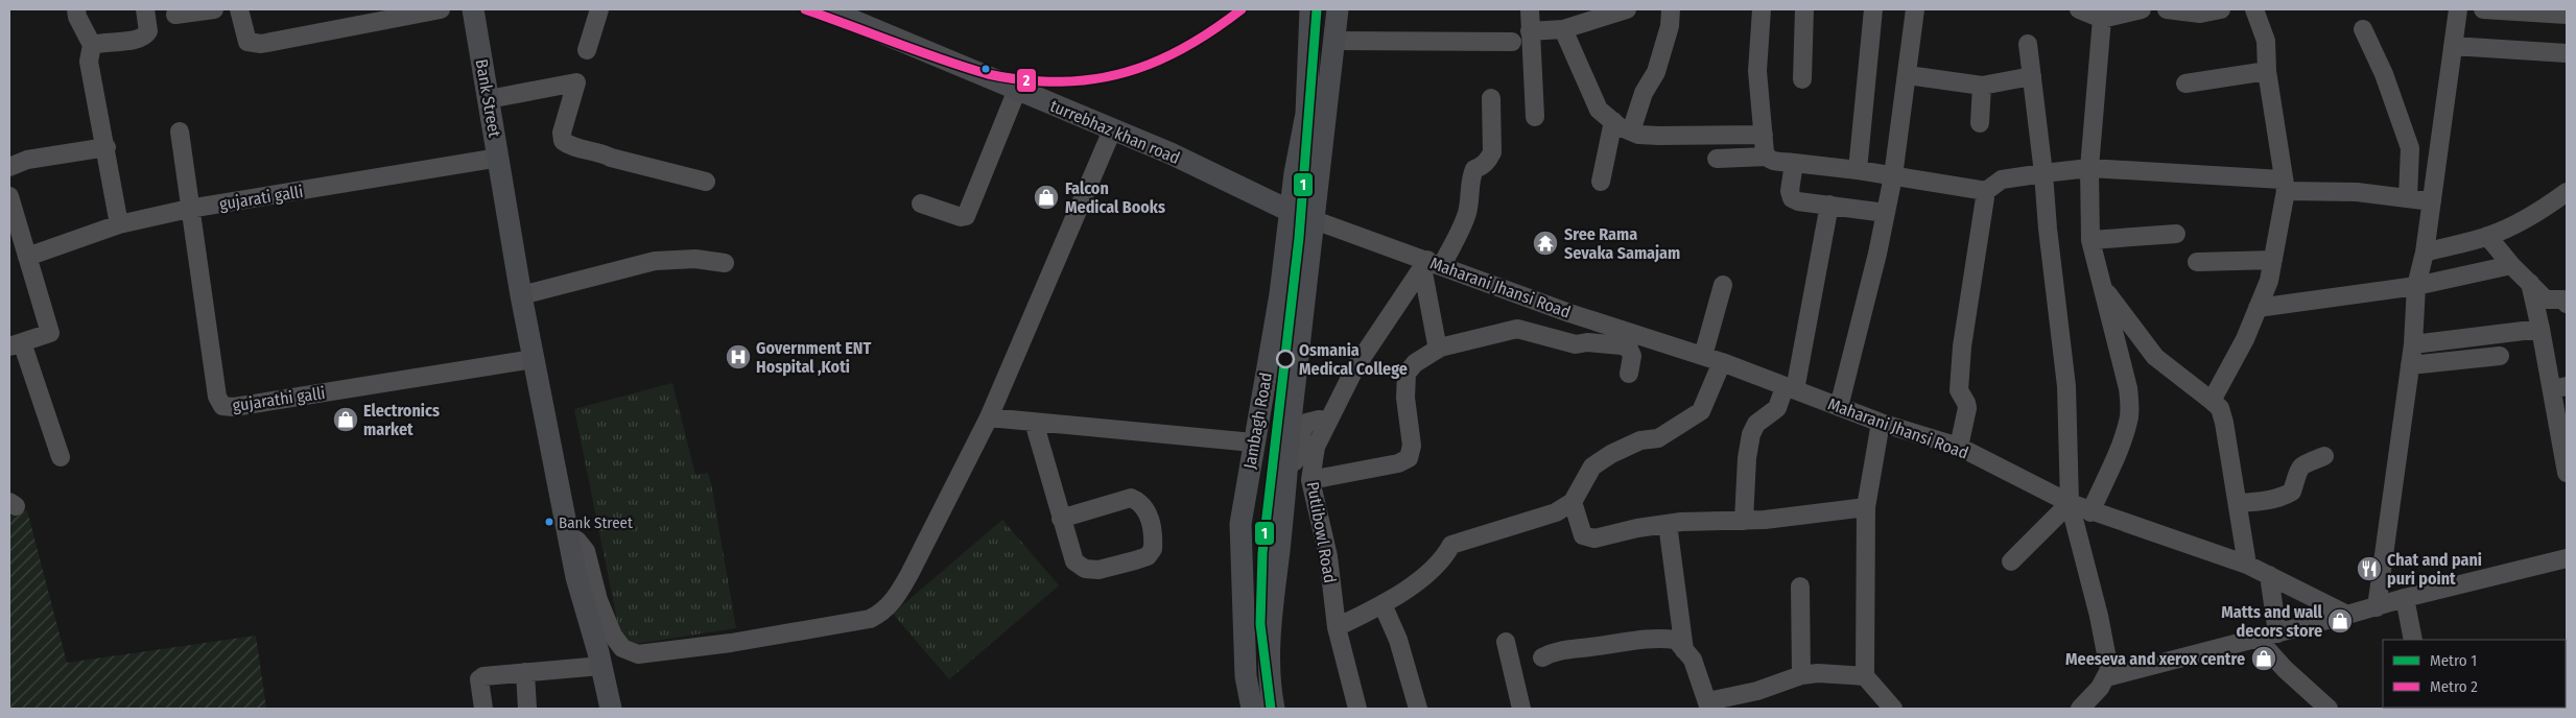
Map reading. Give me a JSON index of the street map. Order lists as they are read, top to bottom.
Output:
{
  "streets": {
    "main road": ["Bank Street", "turrebhaz khan road", "Jambagh Road"],
    "street": [
      "gujarati galli",
      "Maharani Jhansi Road",
      "gujarathi galli",
      "Putlibowl Road"
    ]
  },
  "crossings": [
    ["Bank Street", "gujarati galli"],
    ["Bank Street", "gujarathi galli"],
    ["turrebhaz khan road", "Jambagh Road"],
    ["gujarati galli", "gujarathi galli"],
    ["Maharani Jhansi Road", "Putlibowl Road"]
  ],
  "places": {
    "shop": [
      "Falcon Medical Books",
      "Electronics market",
      "Matts and wall decors store",
      "Meeseva and xerox centre"
    ],
    "temple": ["Sree Rama Sevaka Samajam"],
    "hospital": ["Government ENT Hospital ,Koti"],
    "other": ["Osmania Medical College", "Bank Street"],
    "restaurant": ["Chat and pani puri point"]
  },
  "lines": ["metro line 1", "metro line 2"],
  "legend": ["Metro 1", "Metro 2"]
}
